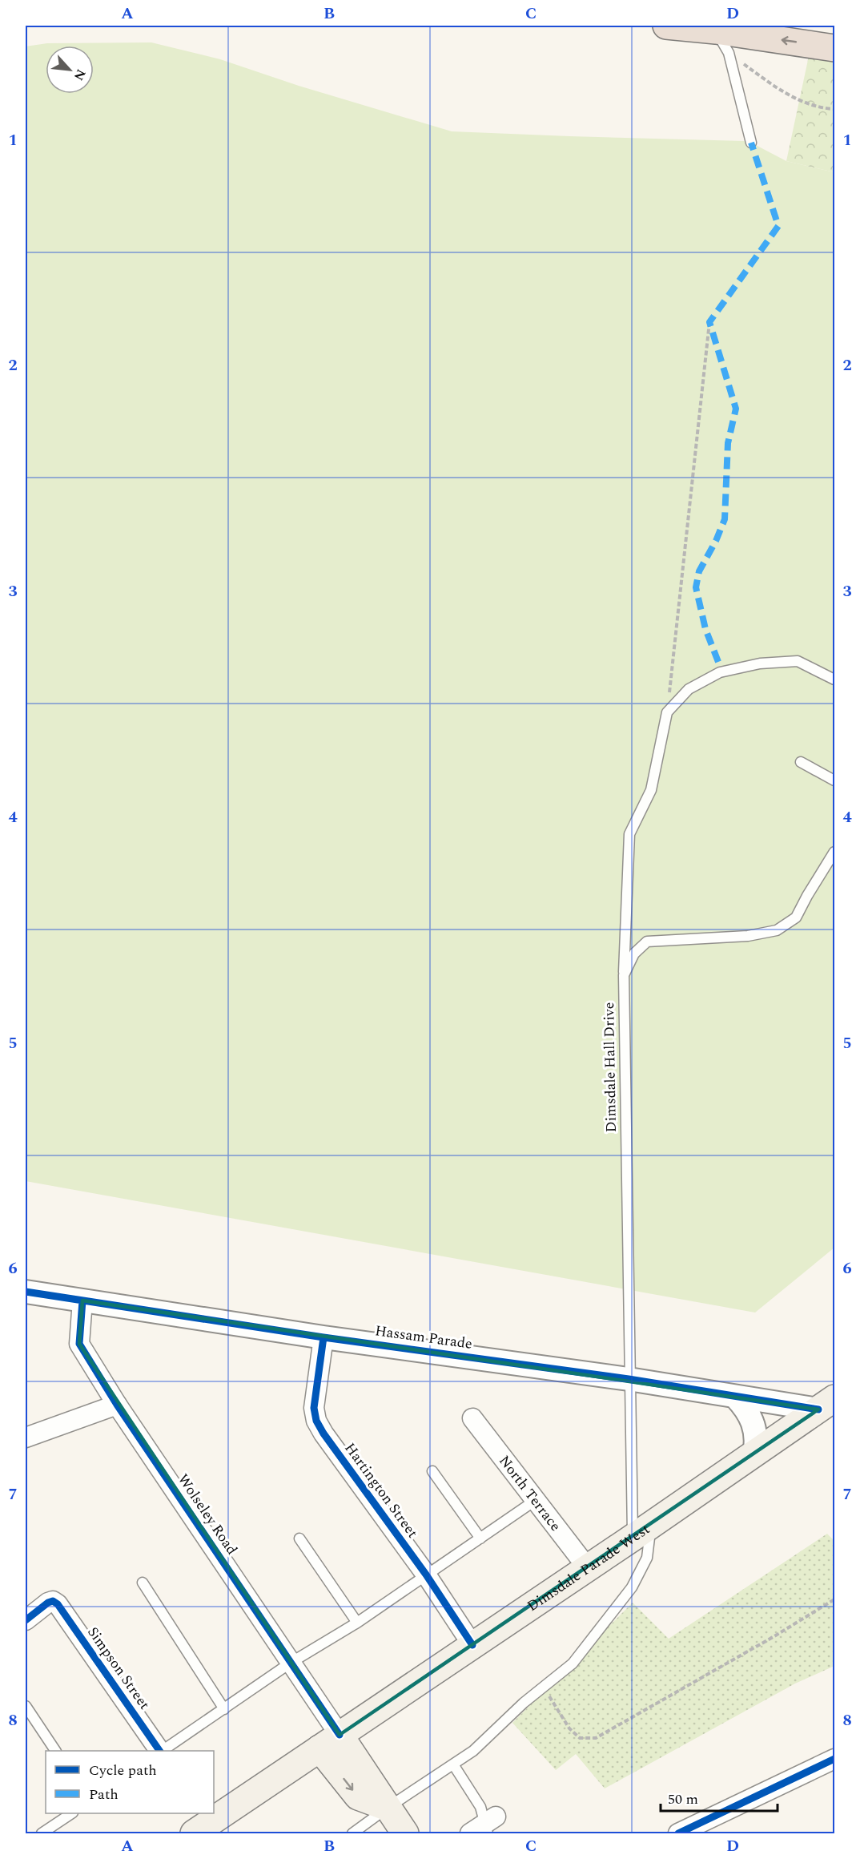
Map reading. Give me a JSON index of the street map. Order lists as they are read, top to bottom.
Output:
{
  "streets": {
    "main road": ["Dimsdale Parade West"],
    "street": [
      "Hassam Parade",
      "Hartington Street",
      "North Terrace",
      "Wolseley Road",
      "Simpson Street"
    ],
    "lane": ["Dimsdale Hall Drive"]
  },
  "crossings": [
    ["Dimsdale Hall Drive", "Hassam Parade"],
    ["Dimsdale Hall Drive", "Dimsdale Parade West"],
    ["Hassam Parade", "Hartington Street"],
    ["Hassam Parade", "Wolseley Road"],
    ["Hassam Parade", "Dimsdale Parade West"],
    ["Hartington Street", "Dimsdale Parade West"],
    ["North Terrace", "Dimsdale Parade West"],
    ["Wolseley Road", "Dimsdale Parade West"]
  ],
  "legend": ["Cycle path", "Path"],
  "scale_bar": "50 m",
  "north": "bottom right",
  "grid": {
    "columns": [
      "A",
      "B",
      "C",
      "D"
    ],
    "rows": [
      "1",
      "2",
      "3",
      "4",
      "5",
      "6",
      "7",
      "8"
    ]
  }
}
